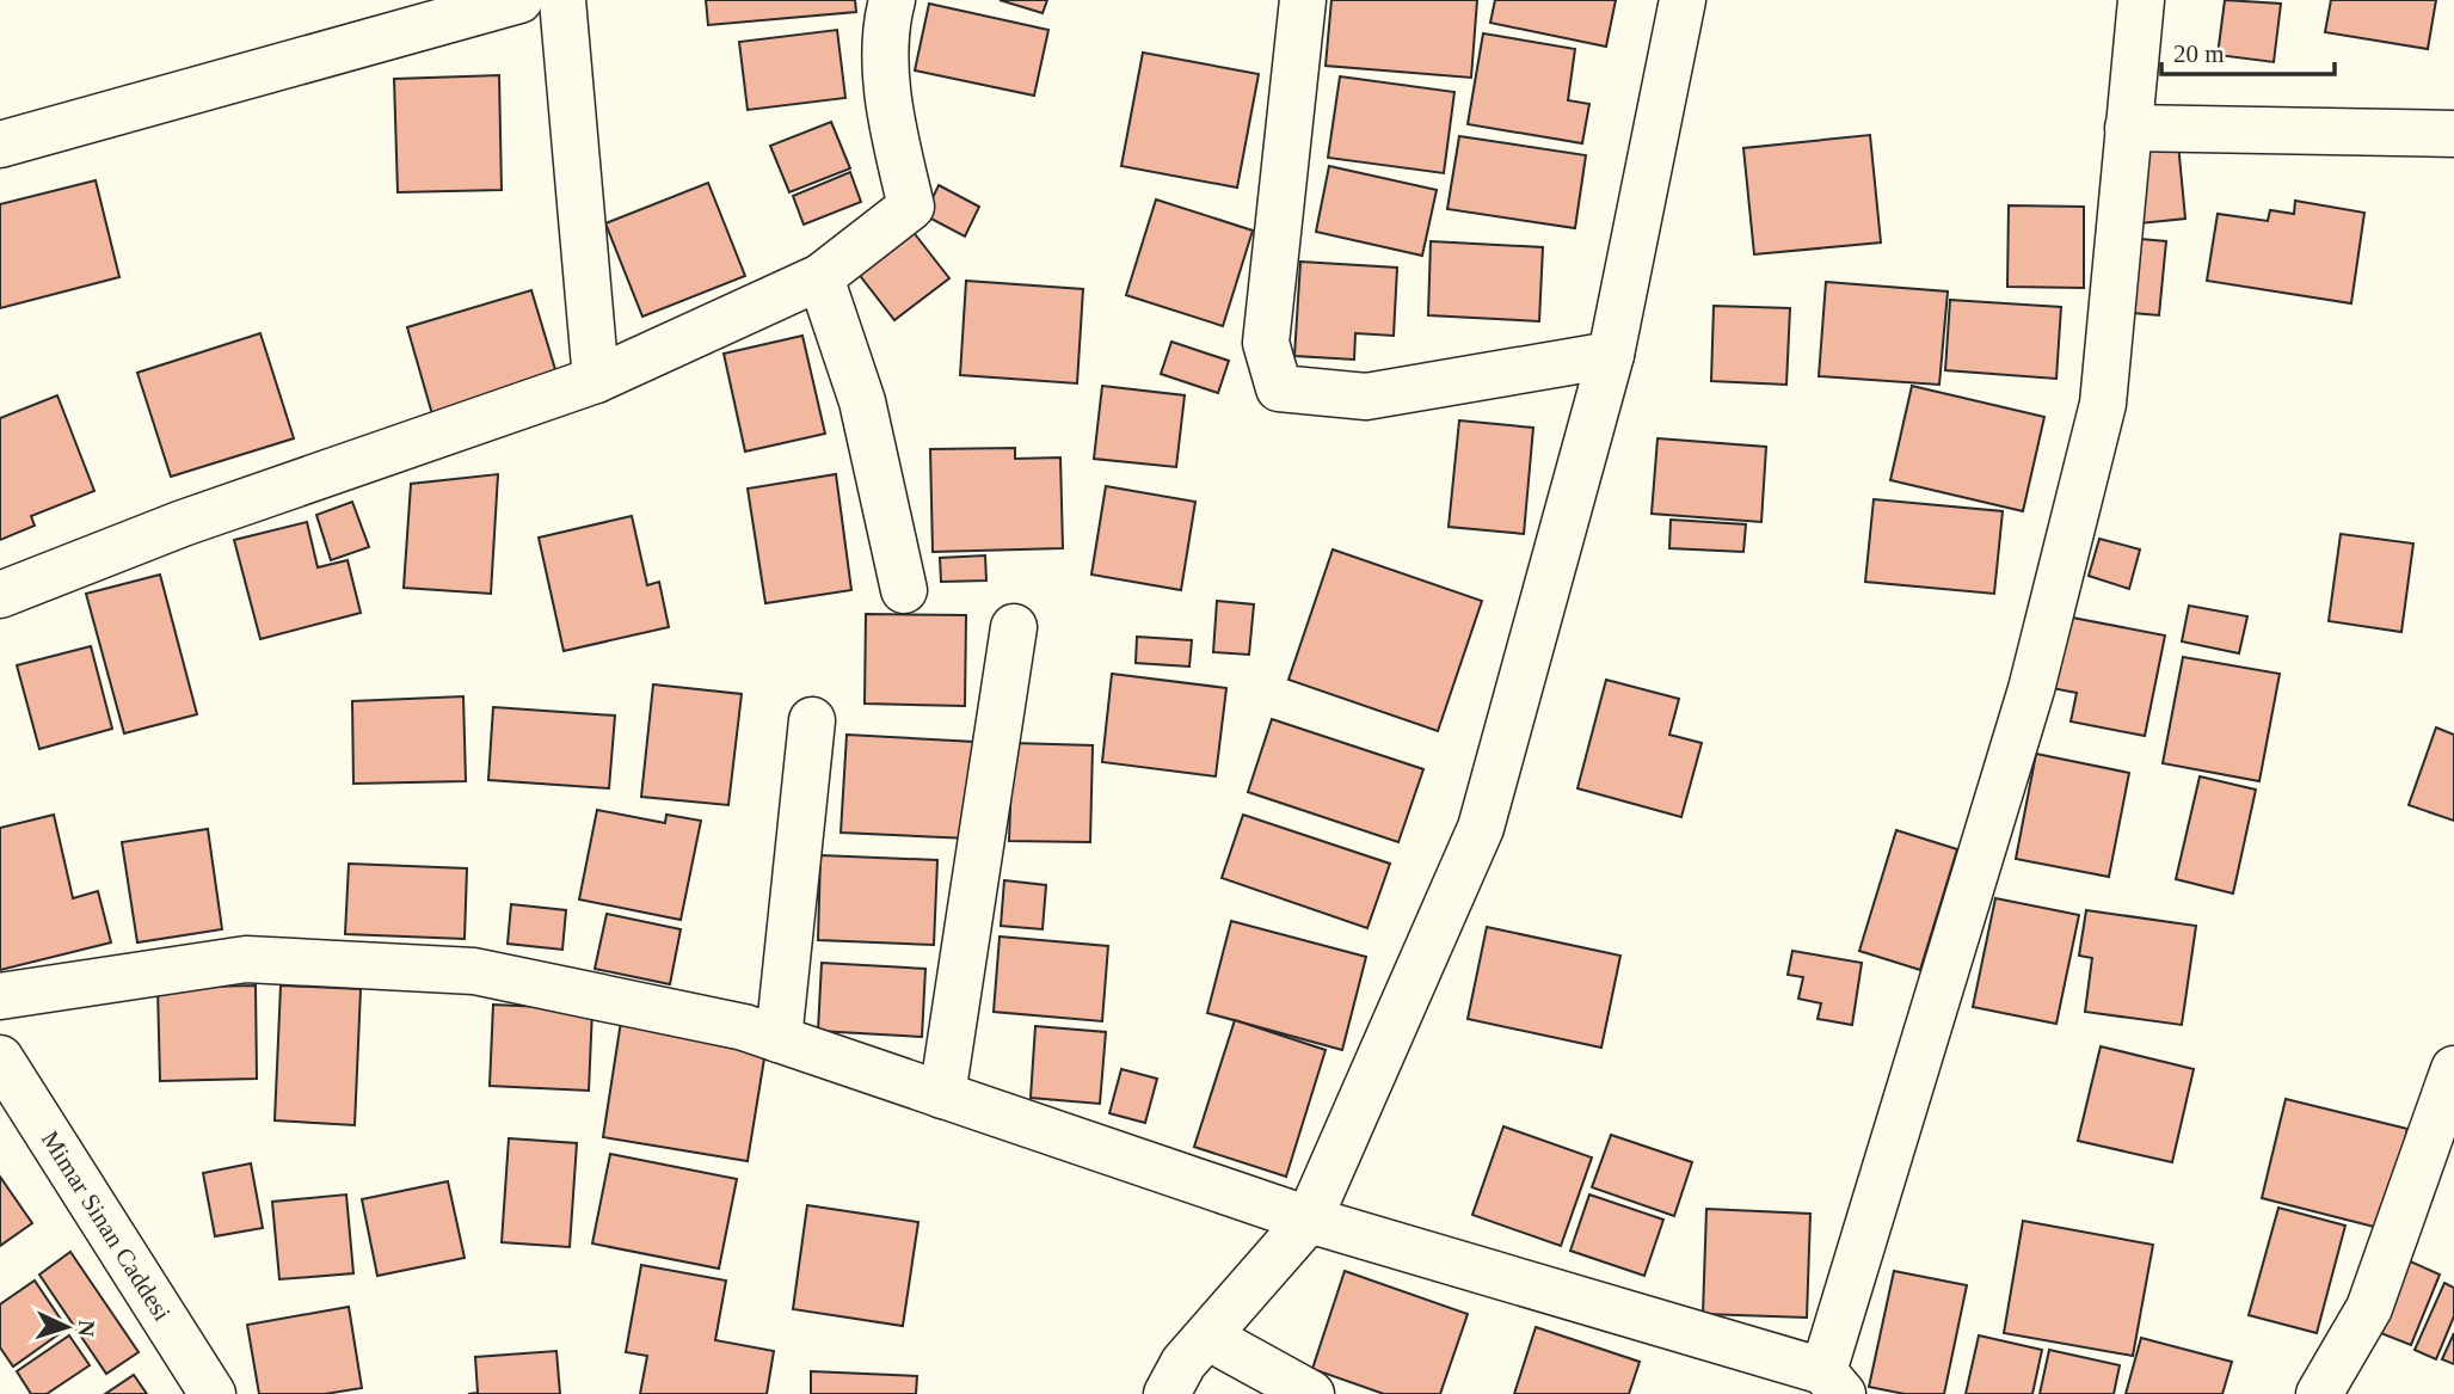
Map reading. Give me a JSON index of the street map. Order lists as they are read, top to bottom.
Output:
{
  "streets": {
    "street": ["Mimar Sinan Caddesi"]
  },
  "scale_bar": "20 m",
  "north": "right"
}
